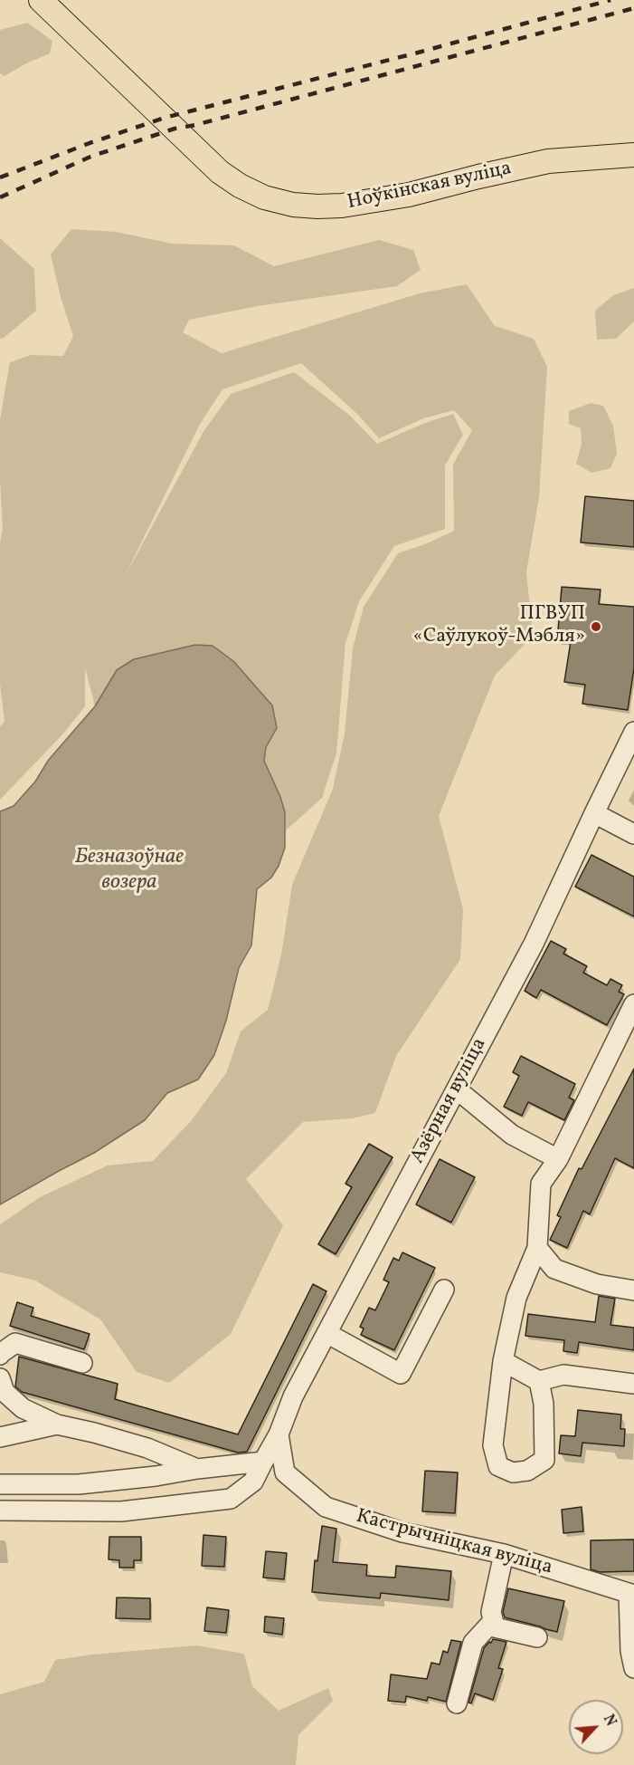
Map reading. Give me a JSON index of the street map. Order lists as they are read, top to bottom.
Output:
{
  "streets": {
    "main road": ["Ноўкінская вуліца"],
    "street": ["Азёрная вуліца", "Кастрычніцкая вуліца"]
  },
  "crossings": [
    ["Азёрная вуліца", "Кастрычніцкая вуліца"]
  ],
  "water": ["Безназоўнае возера"],
  "places": ["ПГВУП «Саўлукоў-Мэбля»"],
  "north": "top right"
}
